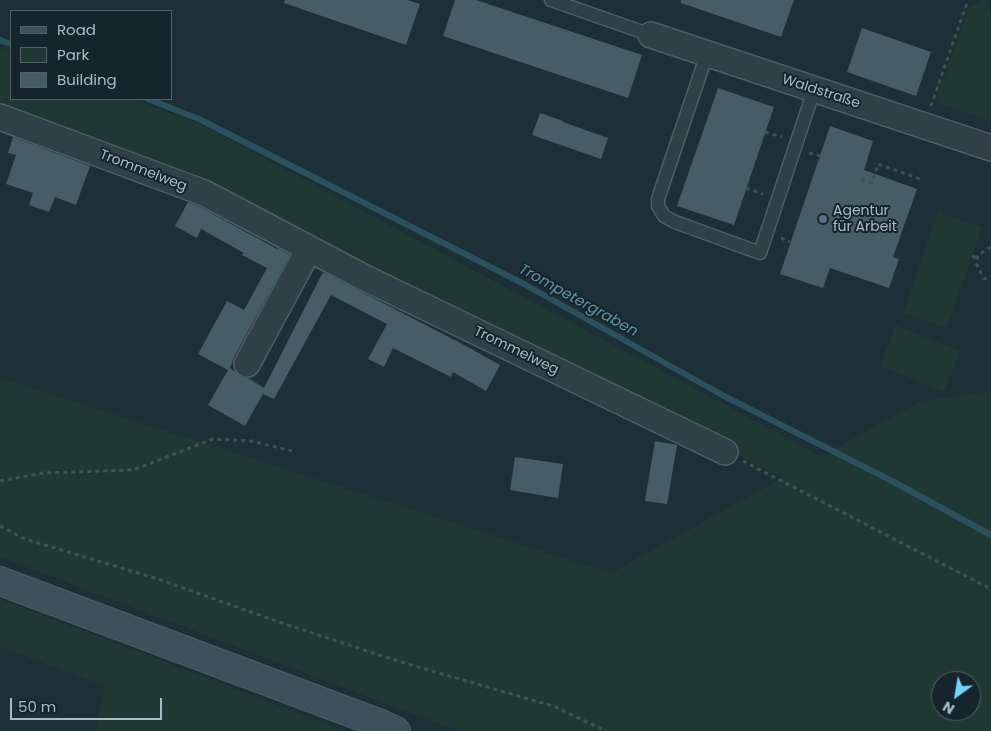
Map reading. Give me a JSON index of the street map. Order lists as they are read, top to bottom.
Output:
{
  "streets": {
    "street": ["Waldstraße", "Trommelweg"]
  },
  "water": ["Trompetergraben"],
  "places": ["Agentur für Arbeit"],
  "legend": ["Road", "Park", "Building"],
  "scale_bar": "50 m",
  "north": "bottom left"
}
